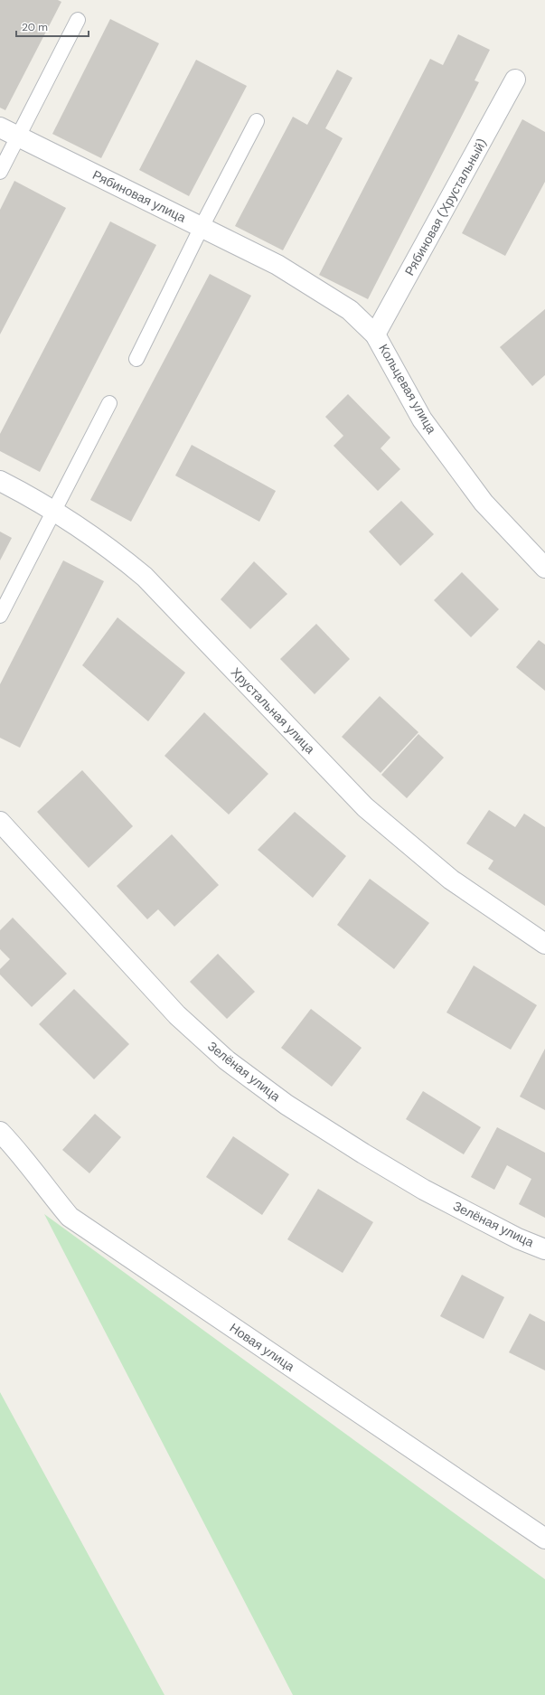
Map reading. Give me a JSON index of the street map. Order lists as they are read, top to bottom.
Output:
{
  "streets": {
    "street": [
      "Рябиновая улица",
      "Рябиновая (Хрустальный)",
      "Кольцевая улица",
      "Хрустальная улица",
      "Зелёная улица",
      "Новая улица"
    ]
  },
  "crossings": [
    ["Рябиновая улица", "Кольцевая улица"],
    ["Рябиновая (Хрустальный)", "Кольцевая улица"]
  ],
  "scale_bar": "20 m"
}
